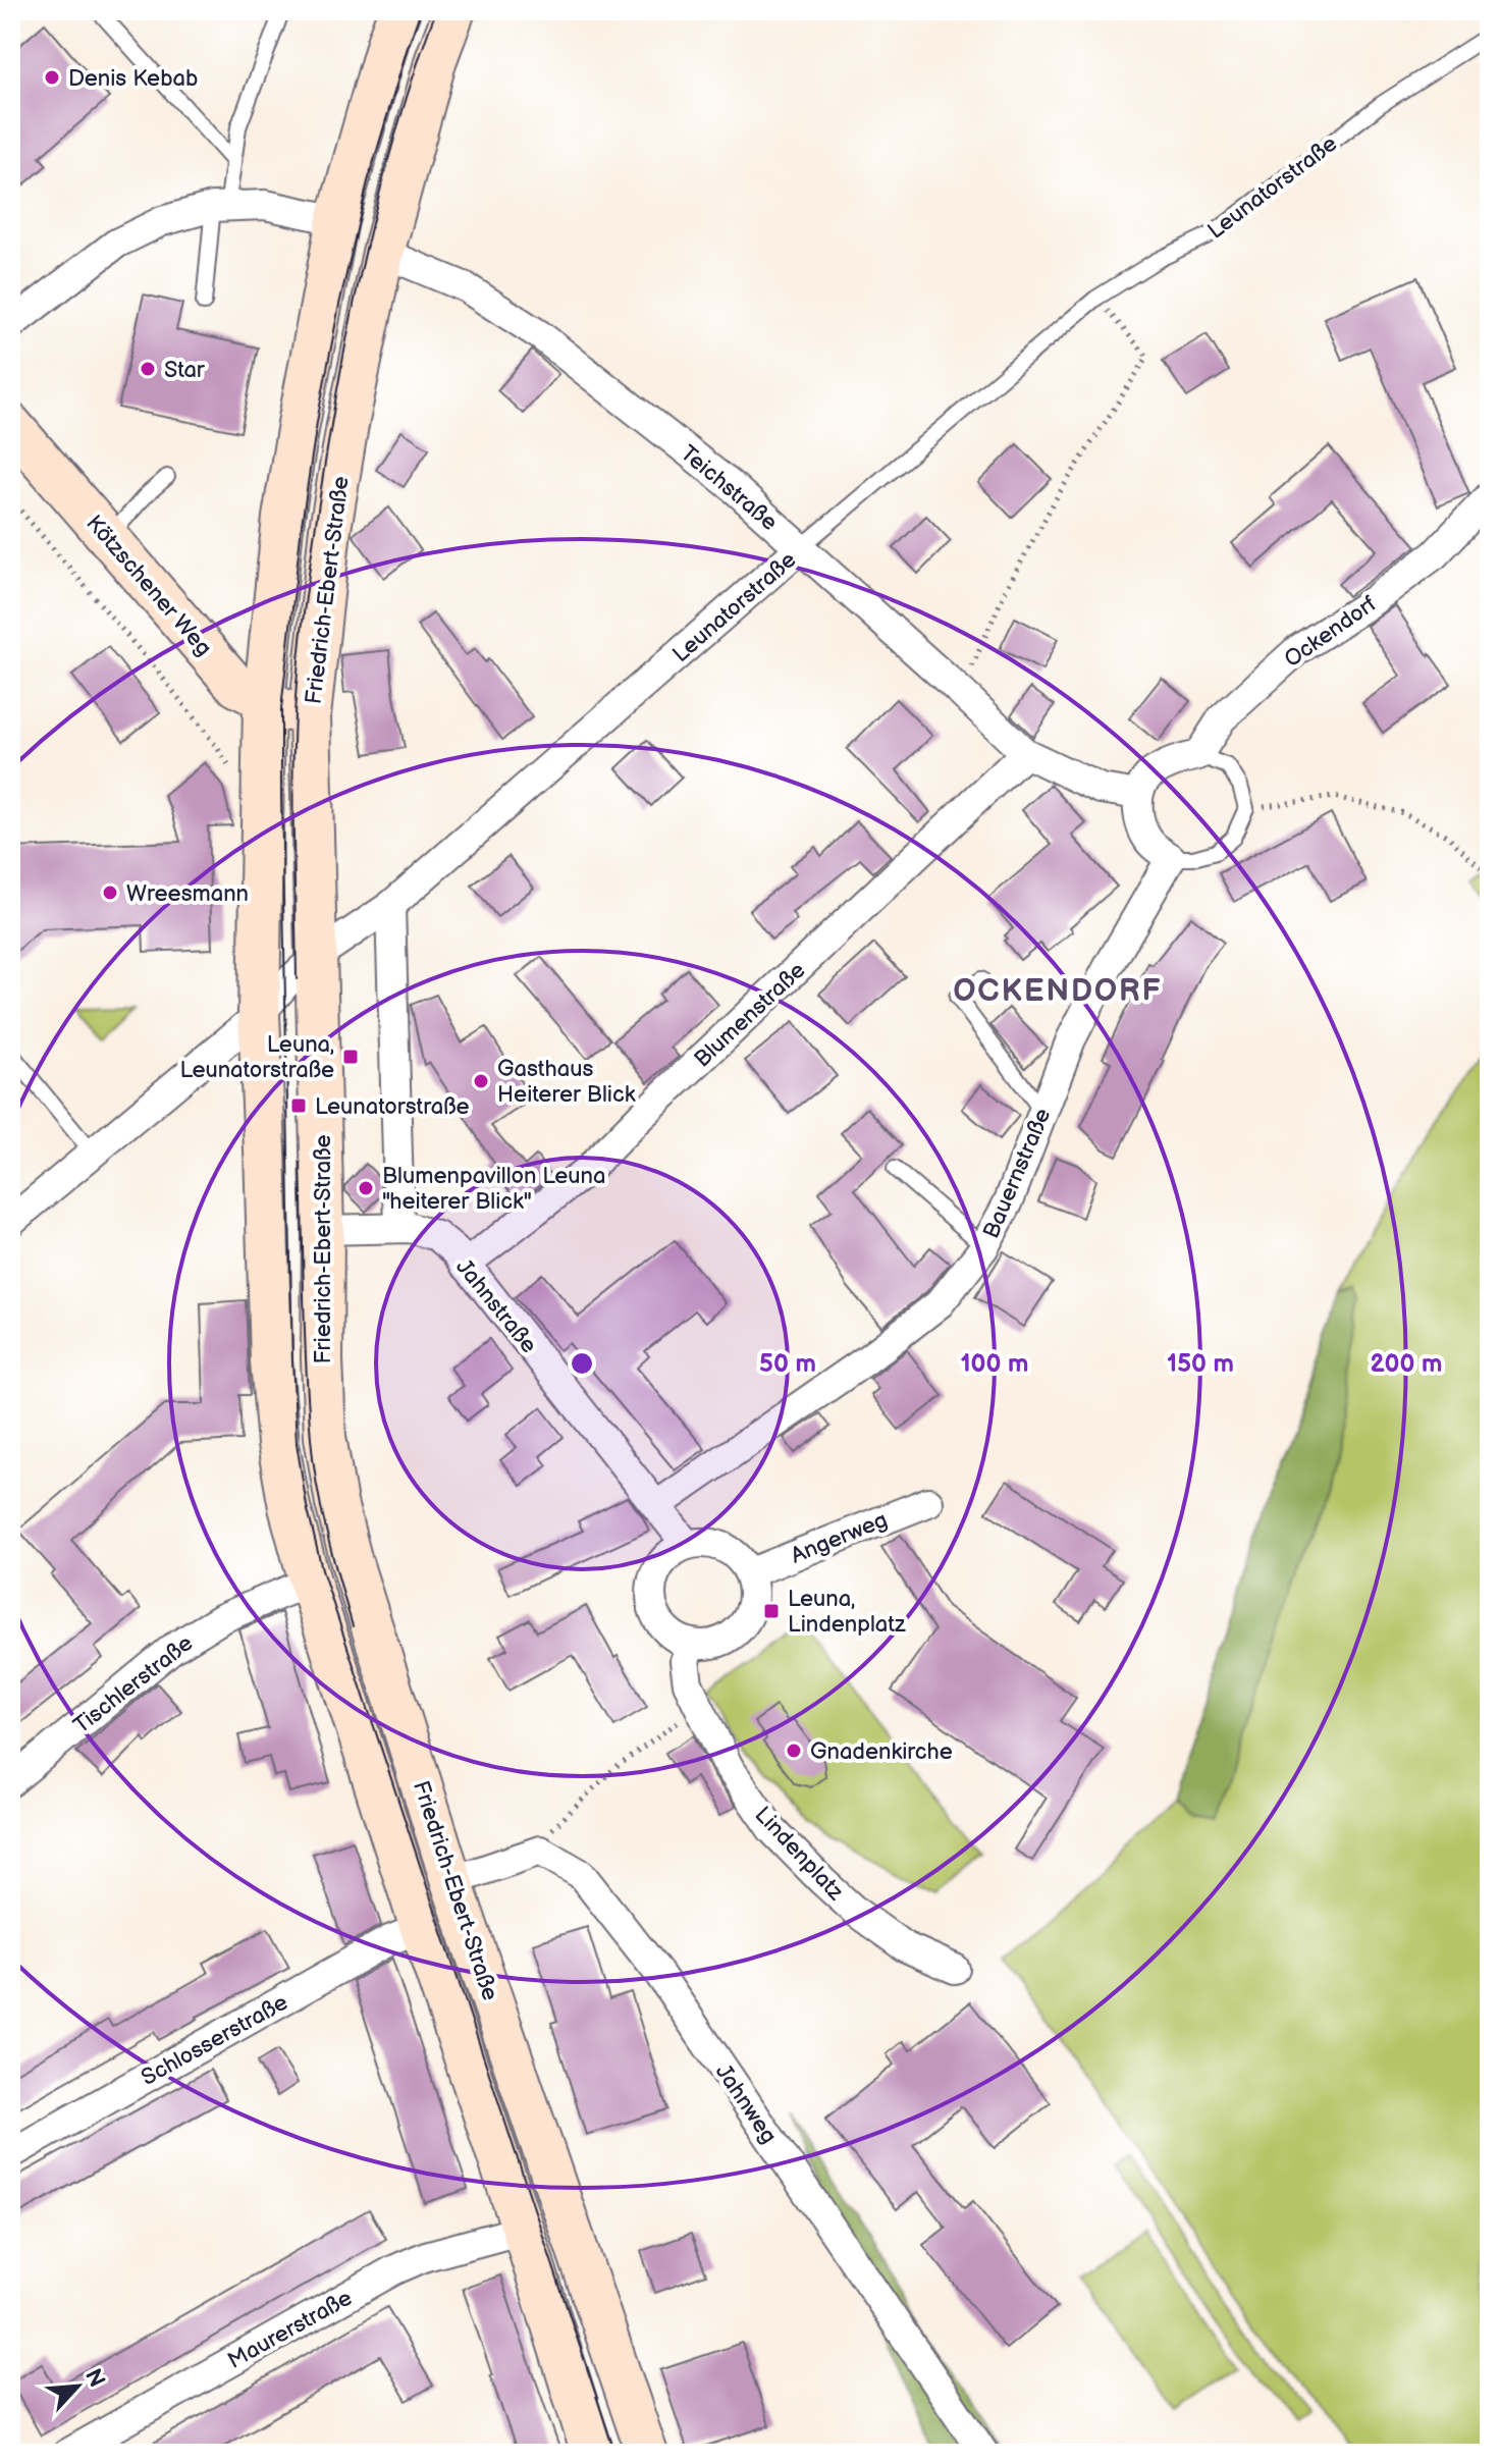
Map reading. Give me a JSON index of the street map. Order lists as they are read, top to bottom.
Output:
{
  "streets": {
    "main road": ["Kötzschener Weg", "Friedrich-Ebert-Straße"],
    "street": [
      "Leunatorstraße",
      "Teichstraße",
      "Ockendorf",
      "Blumenstraße",
      "Bauernstraße",
      "Jahnstraße",
      "Angerweg",
      "Tischlerstraße",
      "Lindenplatz",
      "Schlosserstraße",
      "Jahnweg",
      "Maurerstraße"
    ]
  },
  "crossings": [
    ["Leunatorstraße", "Teichstraße"],
    ["Leunatorstraße", "Friedrich-Ebert-Straße"],
    ["Teichstraße", "Friedrich-Ebert-Straße"],
    ["Teichstraße", "Ockendorf"],
    ["Teichstraße", "Blumenstraße"],
    ["Teichstraße", "Bauernstraße"],
    ["Kötzschener Weg", "Friedrich-Ebert-Straße"],
    ["Friedrich-Ebert-Straße", "Jahnstraße"],
    ["Friedrich-Ebert-Straße", "Tischlerstraße"],
    ["Friedrich-Ebert-Straße", "Schlosserstraße"],
    ["Friedrich-Ebert-Straße", "Maurerstraße"],
    ["Ockendorf", "Bauernstraße"],
    ["Blumenstraße", "Jahnstraße"],
    ["Bauernstraße", "Jahnstraße"],
    ["Jahnstraße", "Angerweg"],
    ["Jahnstraße", "Lindenplatz"],
    ["Angerweg", "Lindenplatz"]
  ],
  "districts": ["OCKENDORF"],
  "places": {
    "other": [
      "Denis Kebab",
      "Star",
      "Wreesmann",
      "Gasthaus Heiterer Blick",
      "Blumenpavillon Leuna \"heiterer Blick\"",
      "Gnadenkirche"
    ],
    "transit": ["Leuna, Leunatorstraße", "Leunatorstraße", "Leuna, Lindenplatz"]
  },
  "north": "top right",
  "rings": [
    "50 m",
    "100 m",
    "150 m",
    "200 m"
  ]
}
